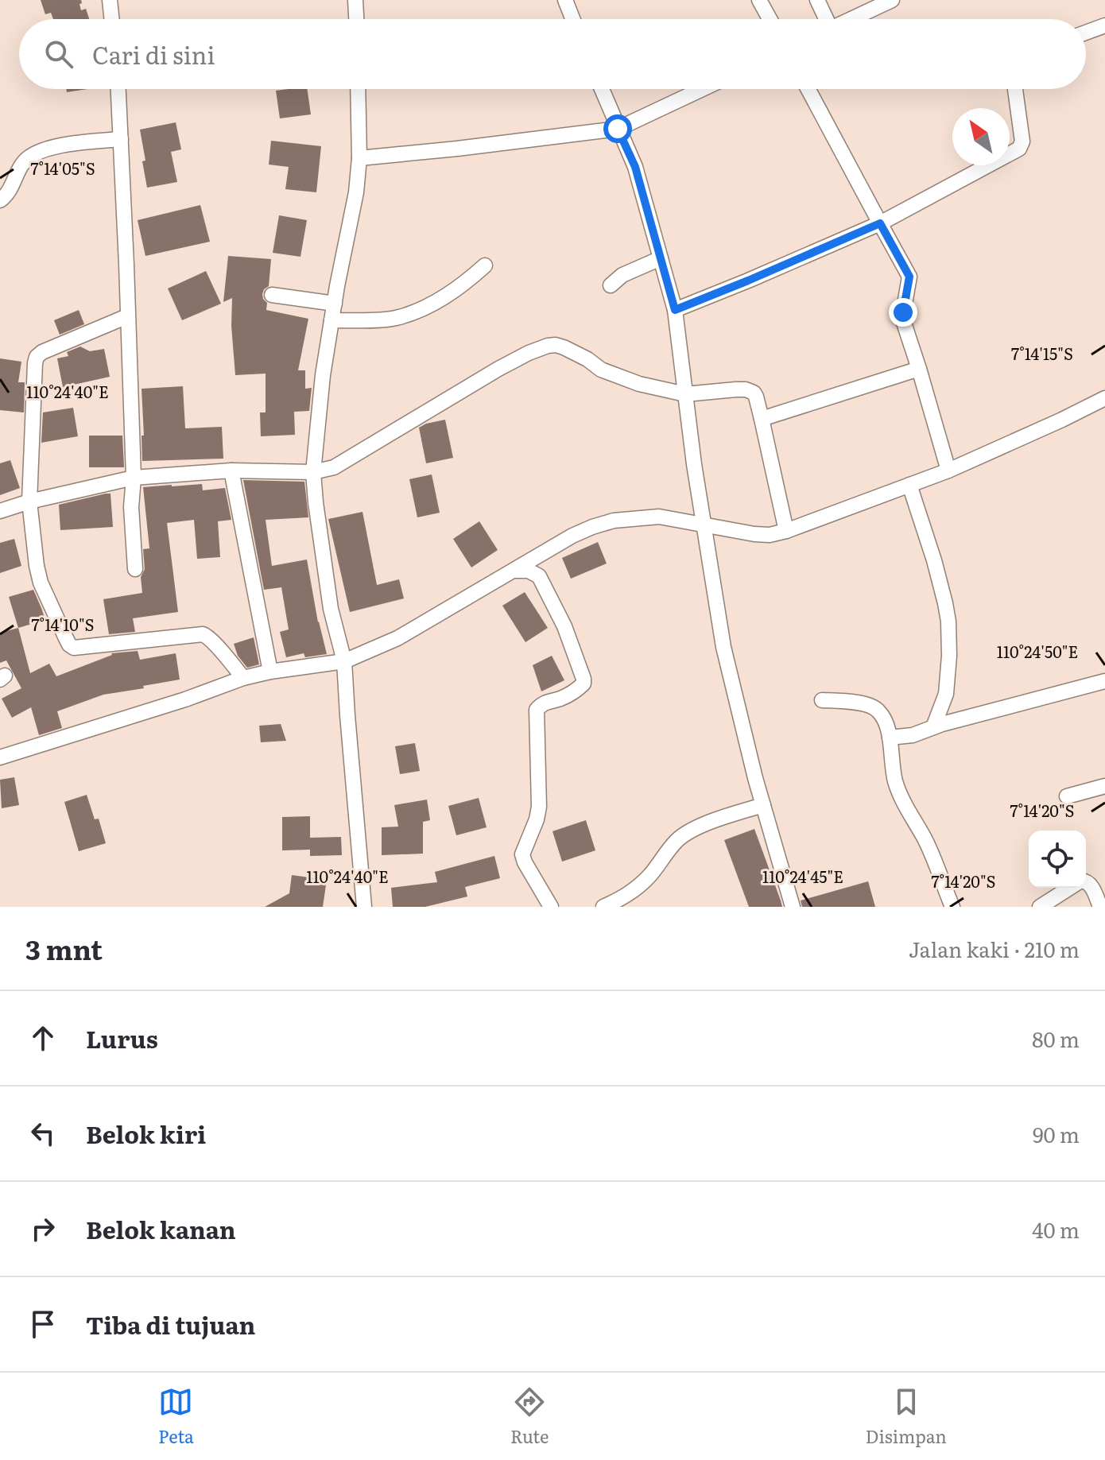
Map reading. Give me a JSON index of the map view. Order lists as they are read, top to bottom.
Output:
{
  "north": "top left",
  "page": {
    "search": "Cari di sini",
    "heading": ["3 mnt", "Jalan kaki · 210 m"],
    "list": [
      ["Lurus", "80 m"],
      ["Belok kiri", "90 m"],
      ["Belok kanan", "40 m"],
      "Tiba di tujuan"
    ],
    "nav": ["Peta", "Rute", "Disimpan"]
  },
  "coordinates": [
    "7°14'05\"S",
    "7°14'15\"S",
    "110°24'40\"E",
    "7°14'10\"S",
    "110°24'50\"E",
    "7°14'20\"S",
    "110°24'45\"E"
  ]
}
